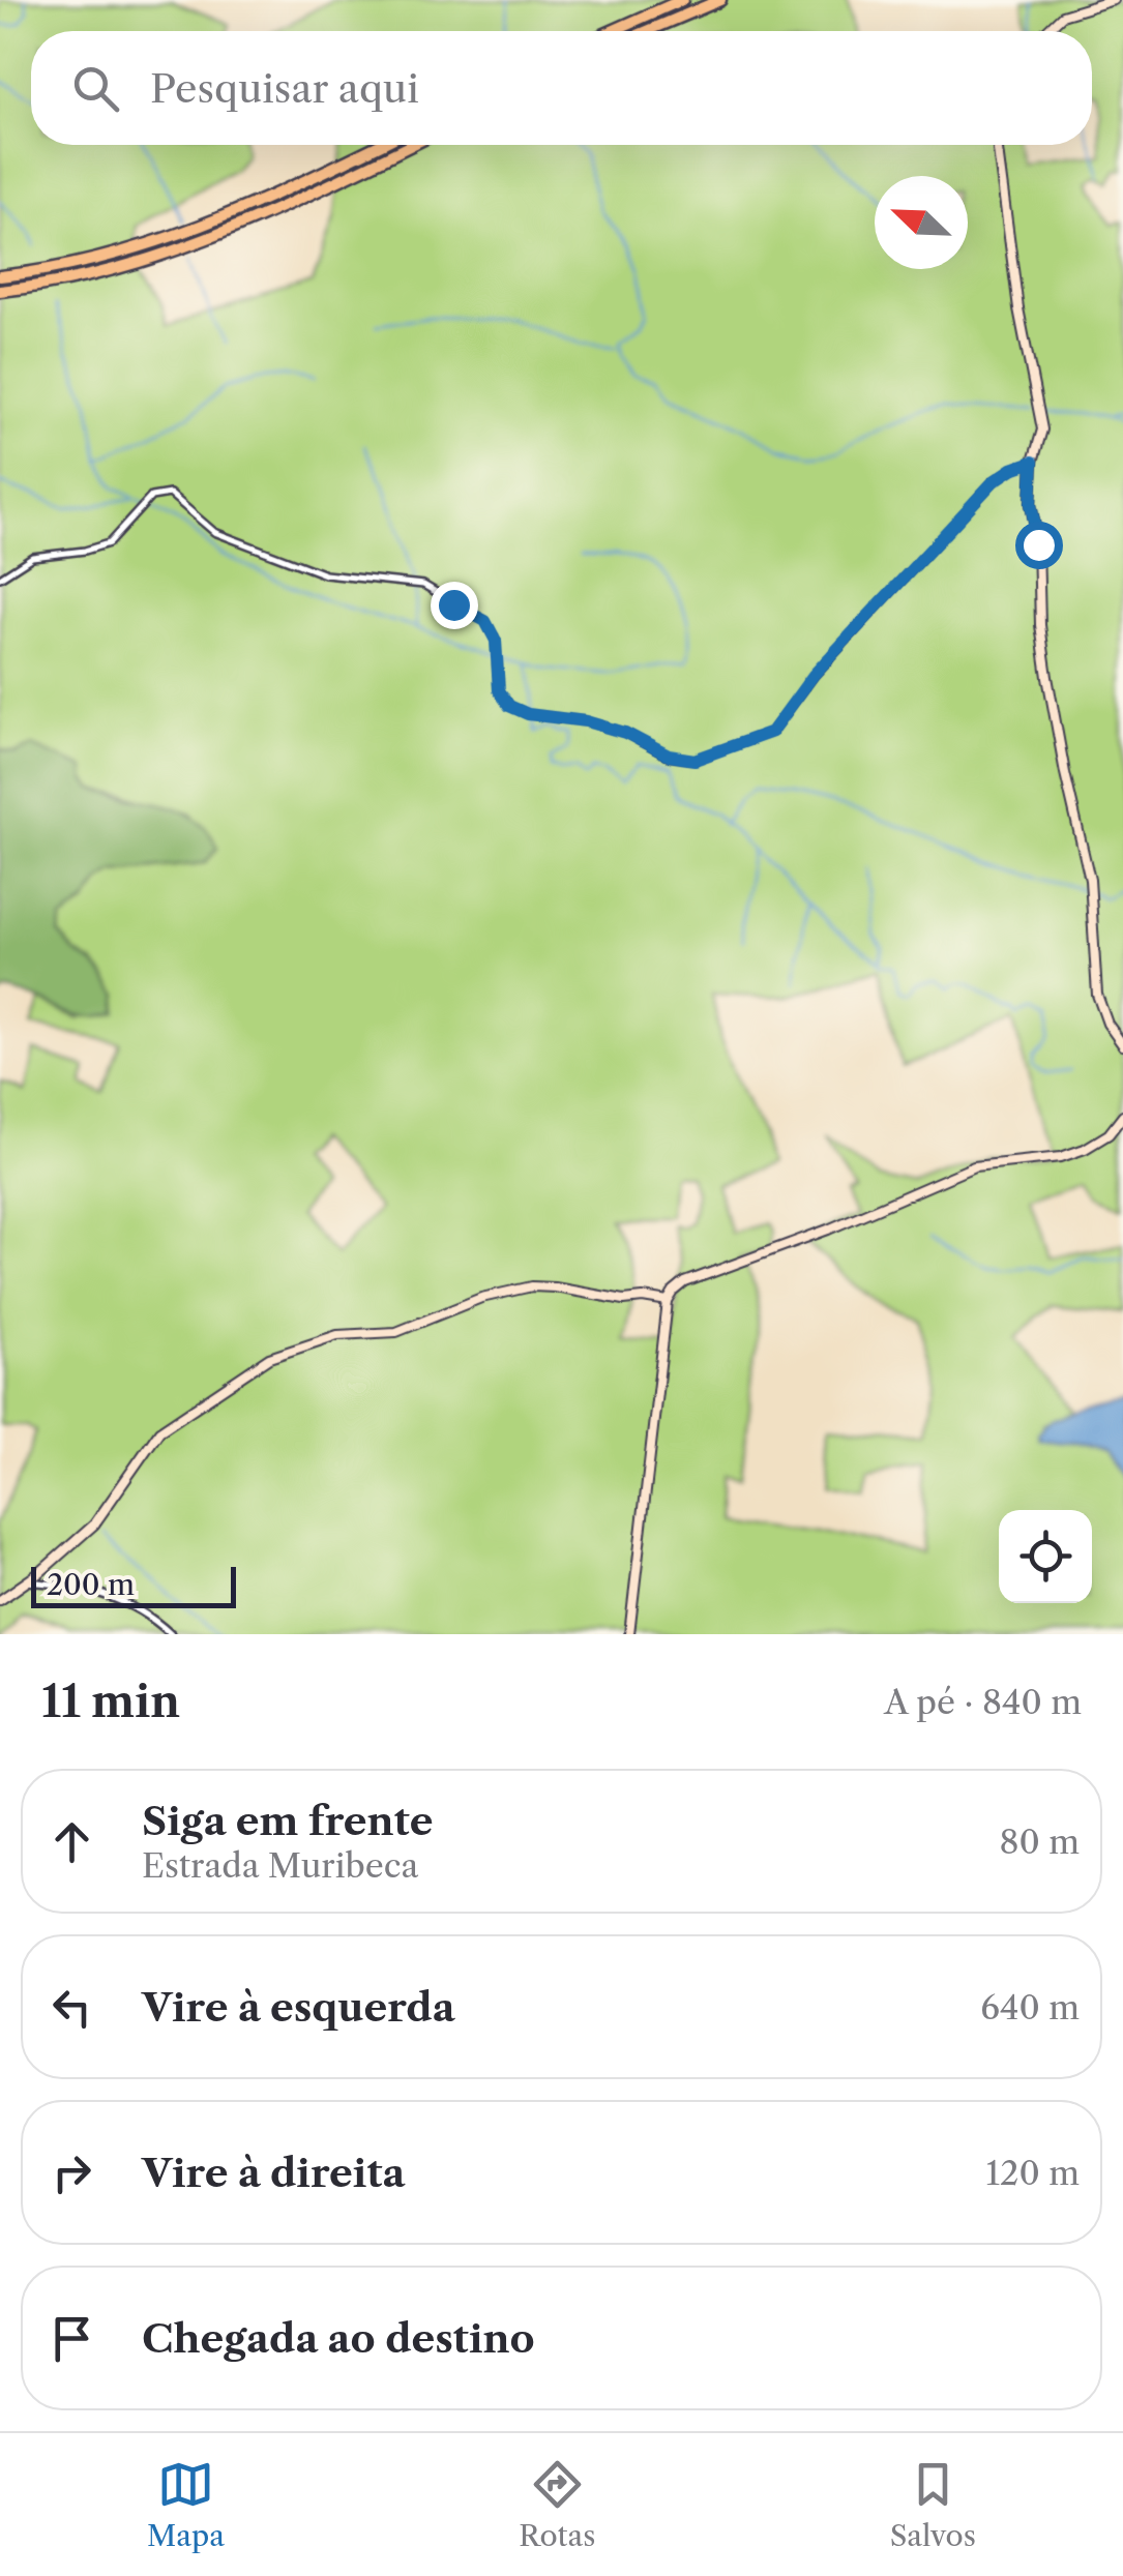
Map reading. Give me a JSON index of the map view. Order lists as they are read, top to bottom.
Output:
{
  "scale_bar": "200 m",
  "north": "top left",
  "page": {
    "search": "Pesquisar aqui",
    "scale": "200 m",
    "heading": ["11 min", "A pé · 840 m"],
    "list": [
      ["Siga em frente", "Estrada Muribeca", "80 m"],
      ["Vire à esquerda", "640 m"],
      ["Vire à direita", "120 m"],
      "Chegada ao destino"
    ],
    "nav": ["Mapa", "Rotas", "Salvos"]
  }
}
